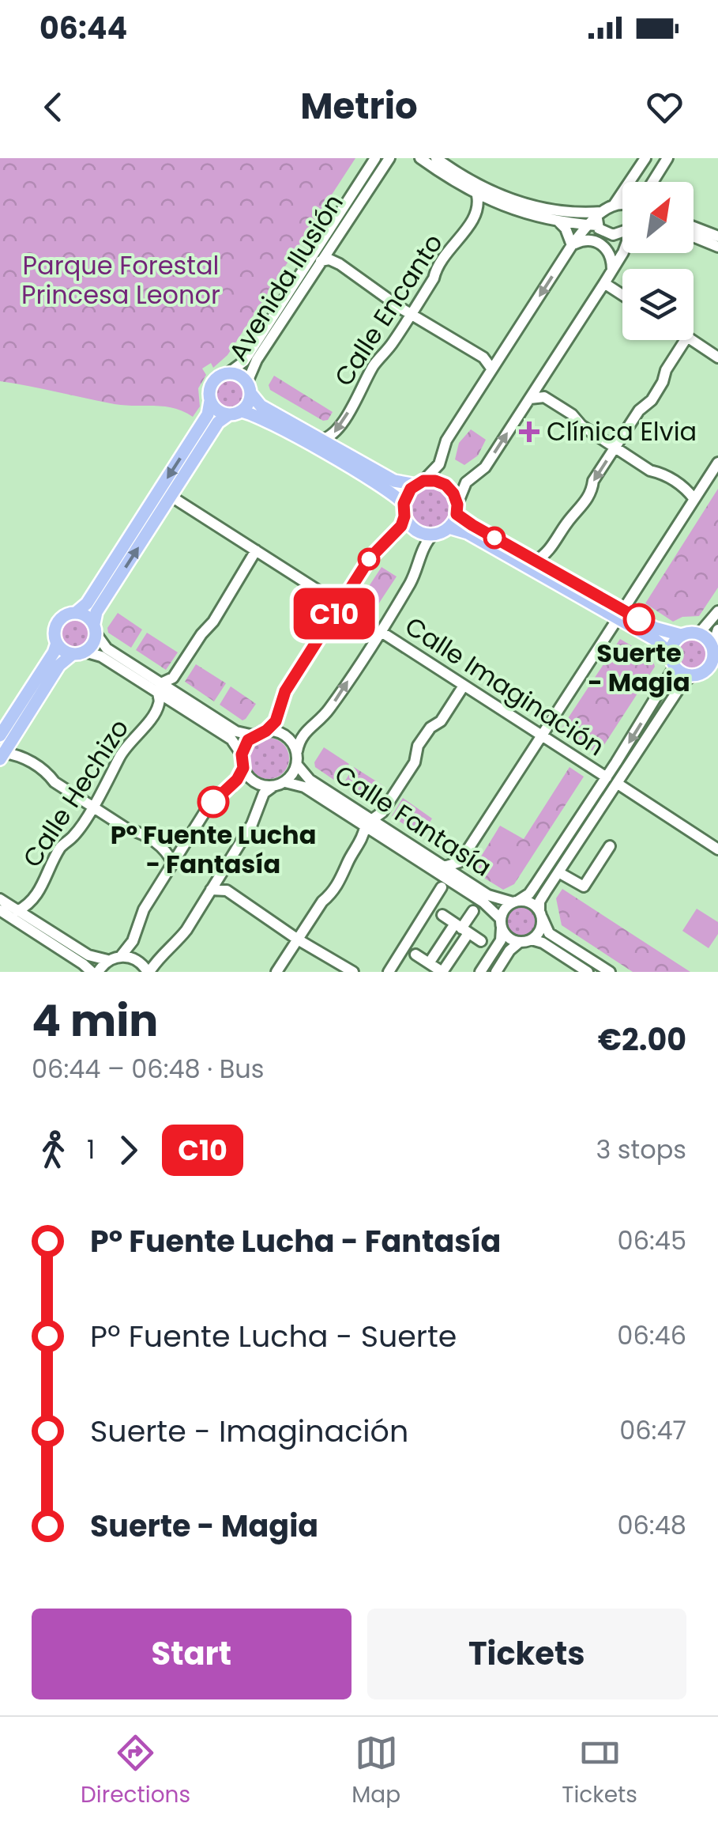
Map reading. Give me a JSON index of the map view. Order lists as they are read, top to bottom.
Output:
{
  "streets": {
    "street": [
      "Avenida Ilusión",
      "Calle Encanto",
      "Calle Imaginación",
      "Calle Hechizo",
      "Calle Fantasía"
    ]
  },
  "one_way": ["Calle Encanto"],
  "parks": ["Parque Forestal Princesa Leonor"],
  "places": {
    "health": ["Clínica Elvia"],
    "other": ["Suerte - Magia", "Pº Fuente Lucha - Fantasía"]
  },
  "lines": ["bus line C10"],
  "north": "top right",
  "page": {
    "status": "06:44",
    "header": "Metrio",
    "on_map": "C10",
    "heading": ["4 min", "06:44 – 06:48 · Bus", "€2.00"],
    "legs": ["1", "C10", "3 stops"],
    "list": [
      {
        "name": "Pº Fuente Lucha - Fantasía",
        "value": "06:45"
      },
      {
        "name": "Pº Fuente Lucha - Suerte",
        "value": "06:46"
      },
      {
        "name": "Suerte - Imaginación",
        "value": "06:47"
      },
      {
        "name": "Suerte - Magia",
        "value": "06:48"
      }
    ],
    "buttons": ["Start", "Tickets"],
    "tabs": ["Directions", "Map", "Tickets"]
  }
}
